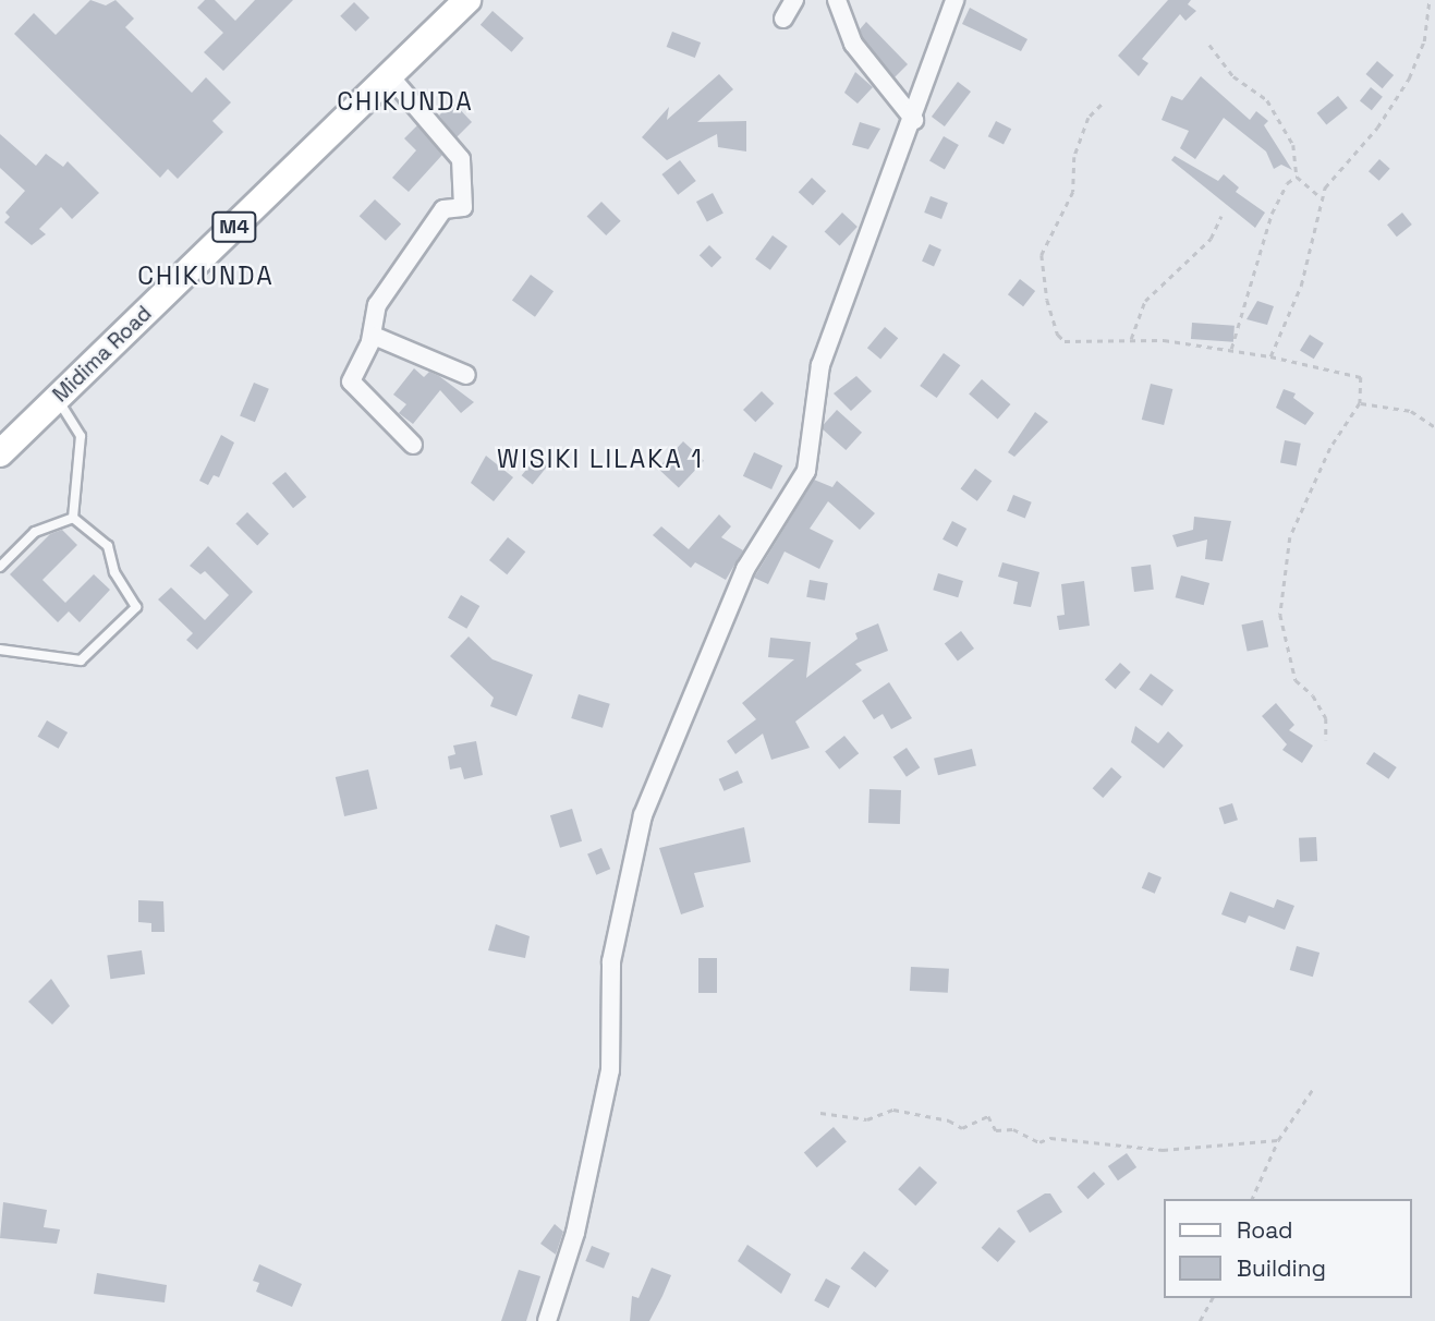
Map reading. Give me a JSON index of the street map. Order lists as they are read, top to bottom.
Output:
{
  "streets": {
    "main road": ["M4", "Midima Road"]
  },
  "districts": ["CHIKUNDA", "CHIKUNDA", "WISIKI LILAKA 1"],
  "legend": ["Road", "Building"]
}
